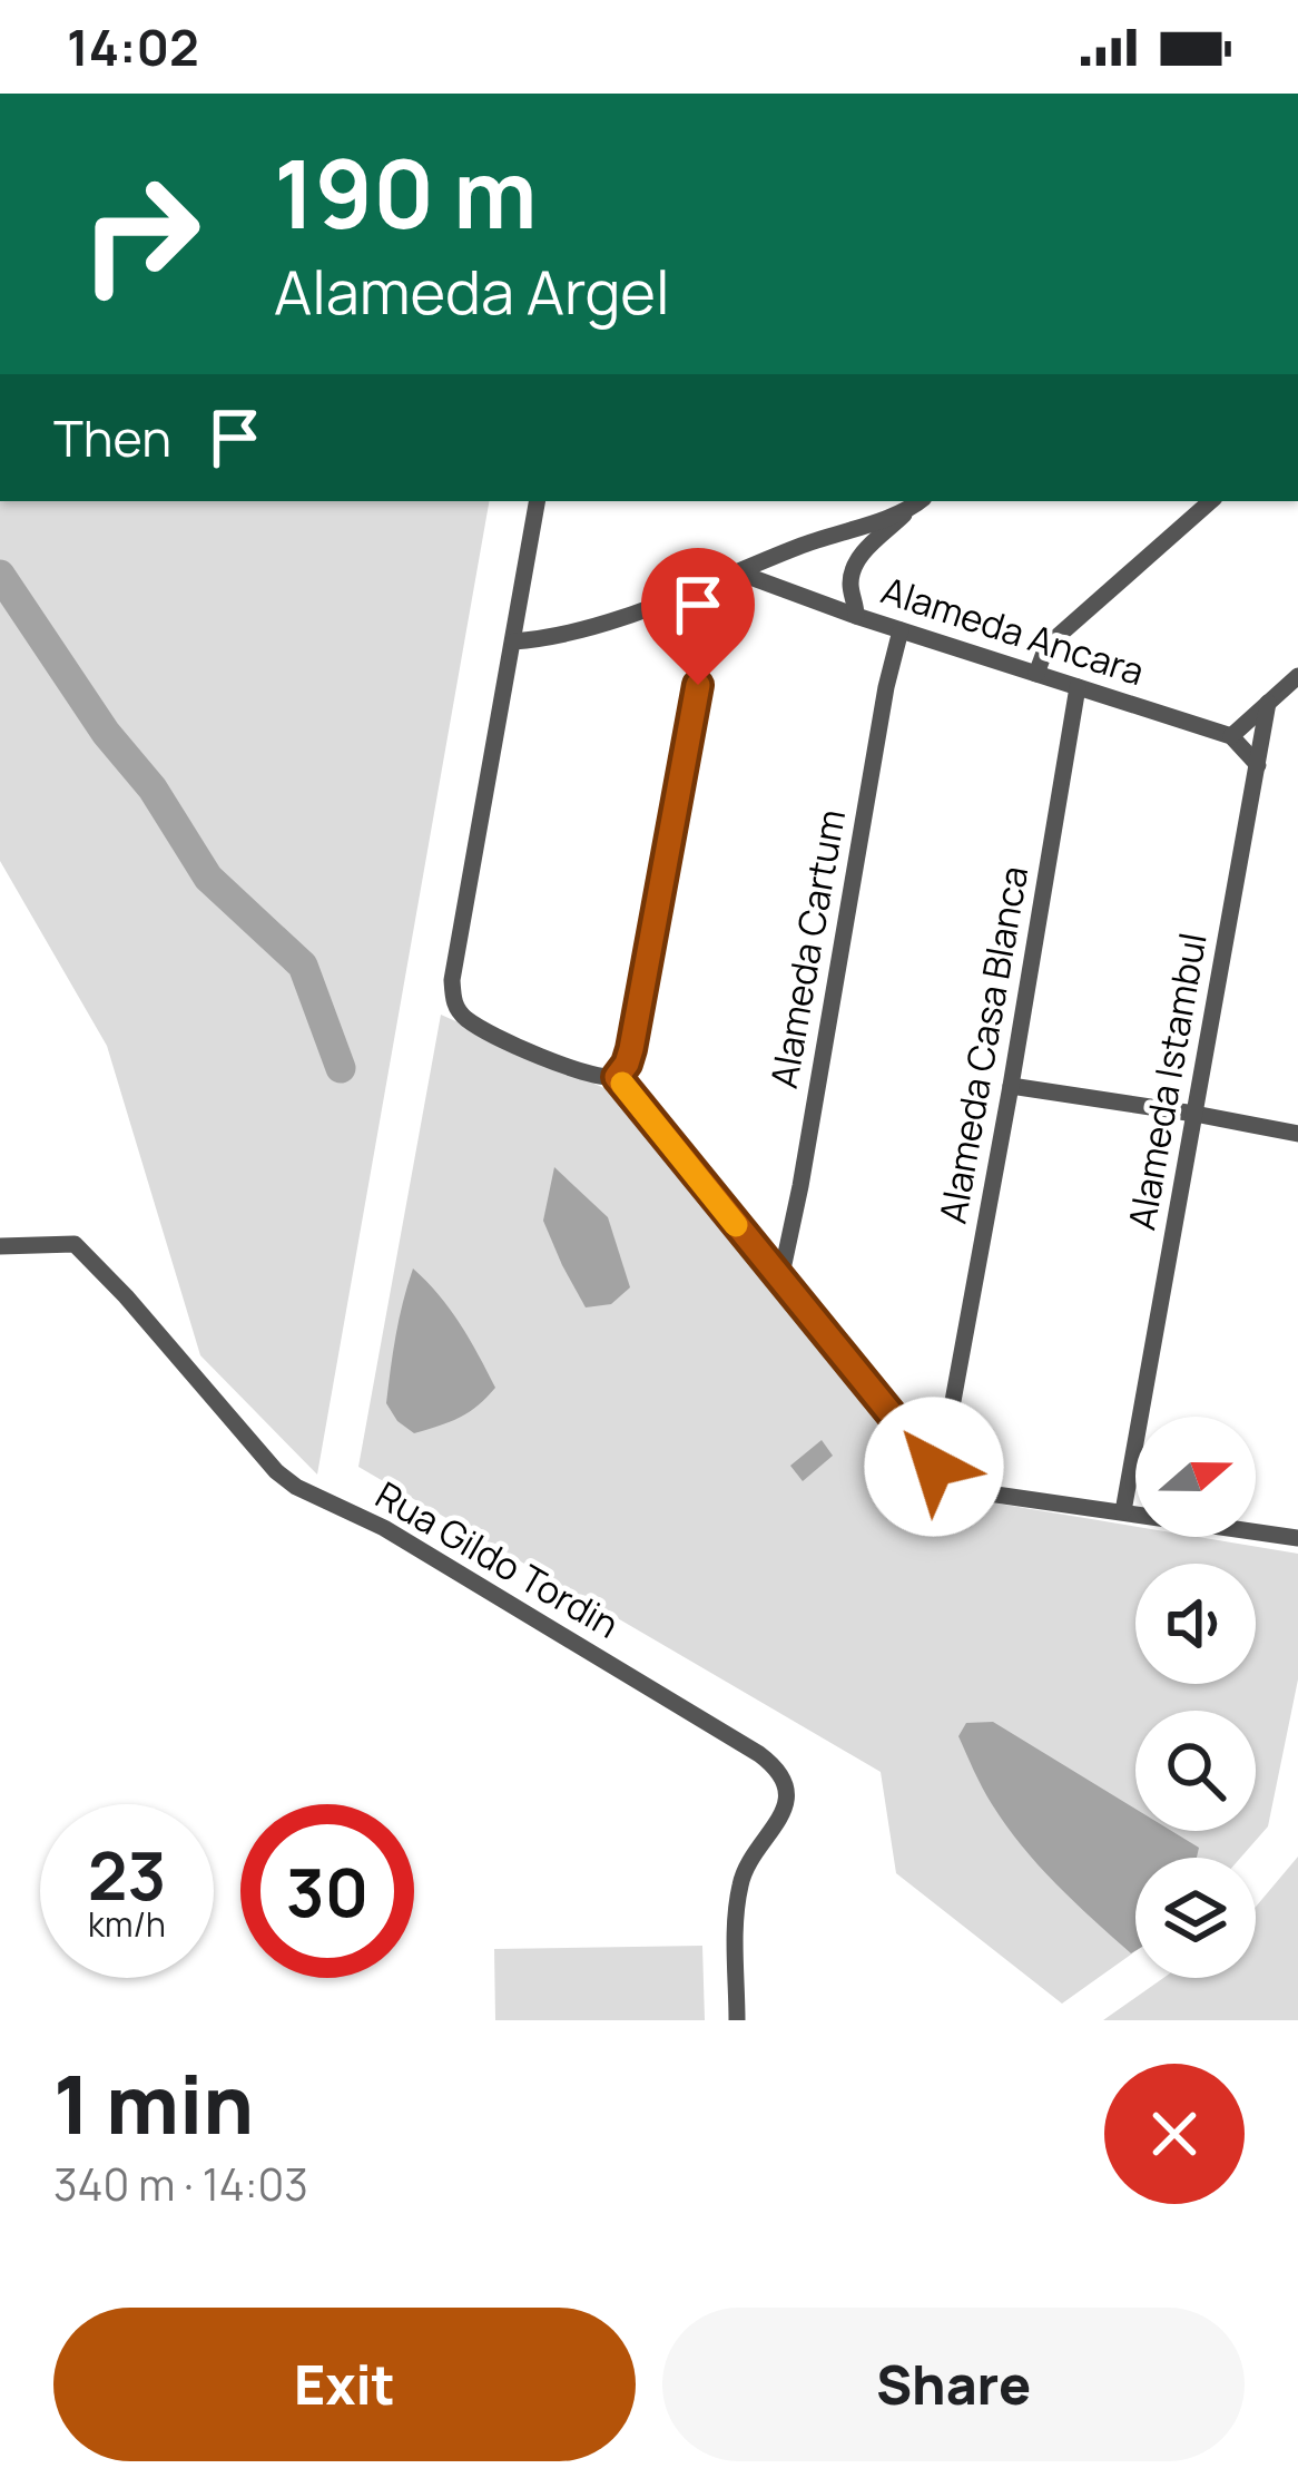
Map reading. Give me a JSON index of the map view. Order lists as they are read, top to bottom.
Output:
{
  "streets": {
    "street": [
      "Alameda Ancara",
      "Alameda Cartum",
      "Alameda Casa Blanca",
      "Alameda Istambul",
      "Rua Gildo Tordin"
    ]
  },
  "crossings": [
    ["Alameda Ancara", "Alameda Cartum"],
    ["Alameda Ancara", "Alameda Casa Blanca"],
    ["Alameda Ancara", "Alameda Istambul"]
  ],
  "north": "right",
  "page": {
    "status": "14:02",
    "turn": ["190 m", "Alameda Argel"],
    "then": "Then",
    "speed": "23 km/h",
    "limit": "30",
    "heading": ["1 min", "340 m · 14:03"],
    "buttons": ["Exit", "Share"]
  }
}
